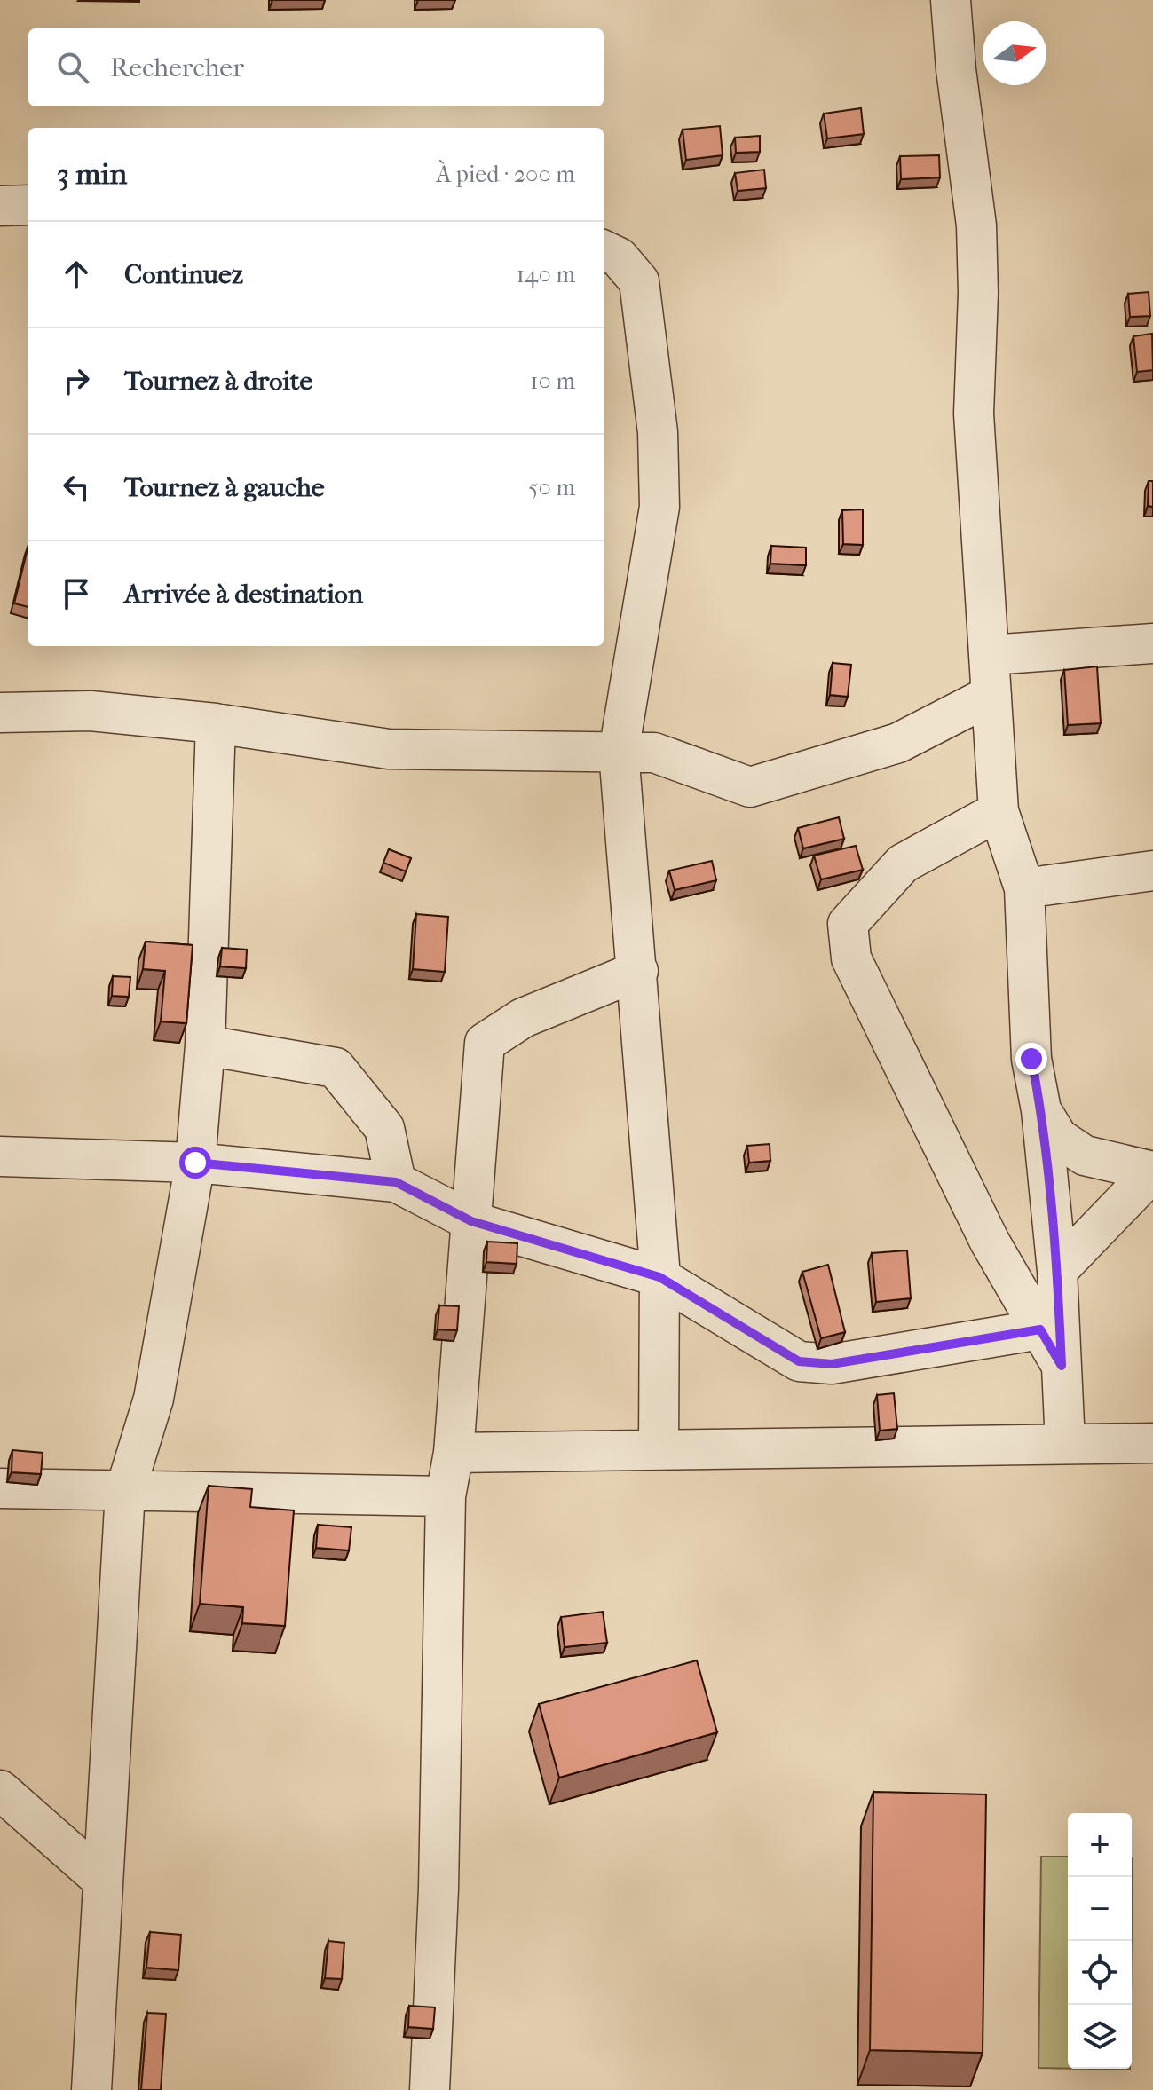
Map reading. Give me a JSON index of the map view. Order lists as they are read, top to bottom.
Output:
{
  "north": "right",
  "page": {
    "search": "Rechercher",
    "heading": ["3 min", "À pied · 200 m"],
    "list": [
      ["Continuez", "140 m"],
      ["Tournez à droite", "10 m"],
      ["Tournez à gauche", "50 m"],
      "Arrivée à destination"
    ],
    "map_buttons": ["+", "−"]
  }
}
